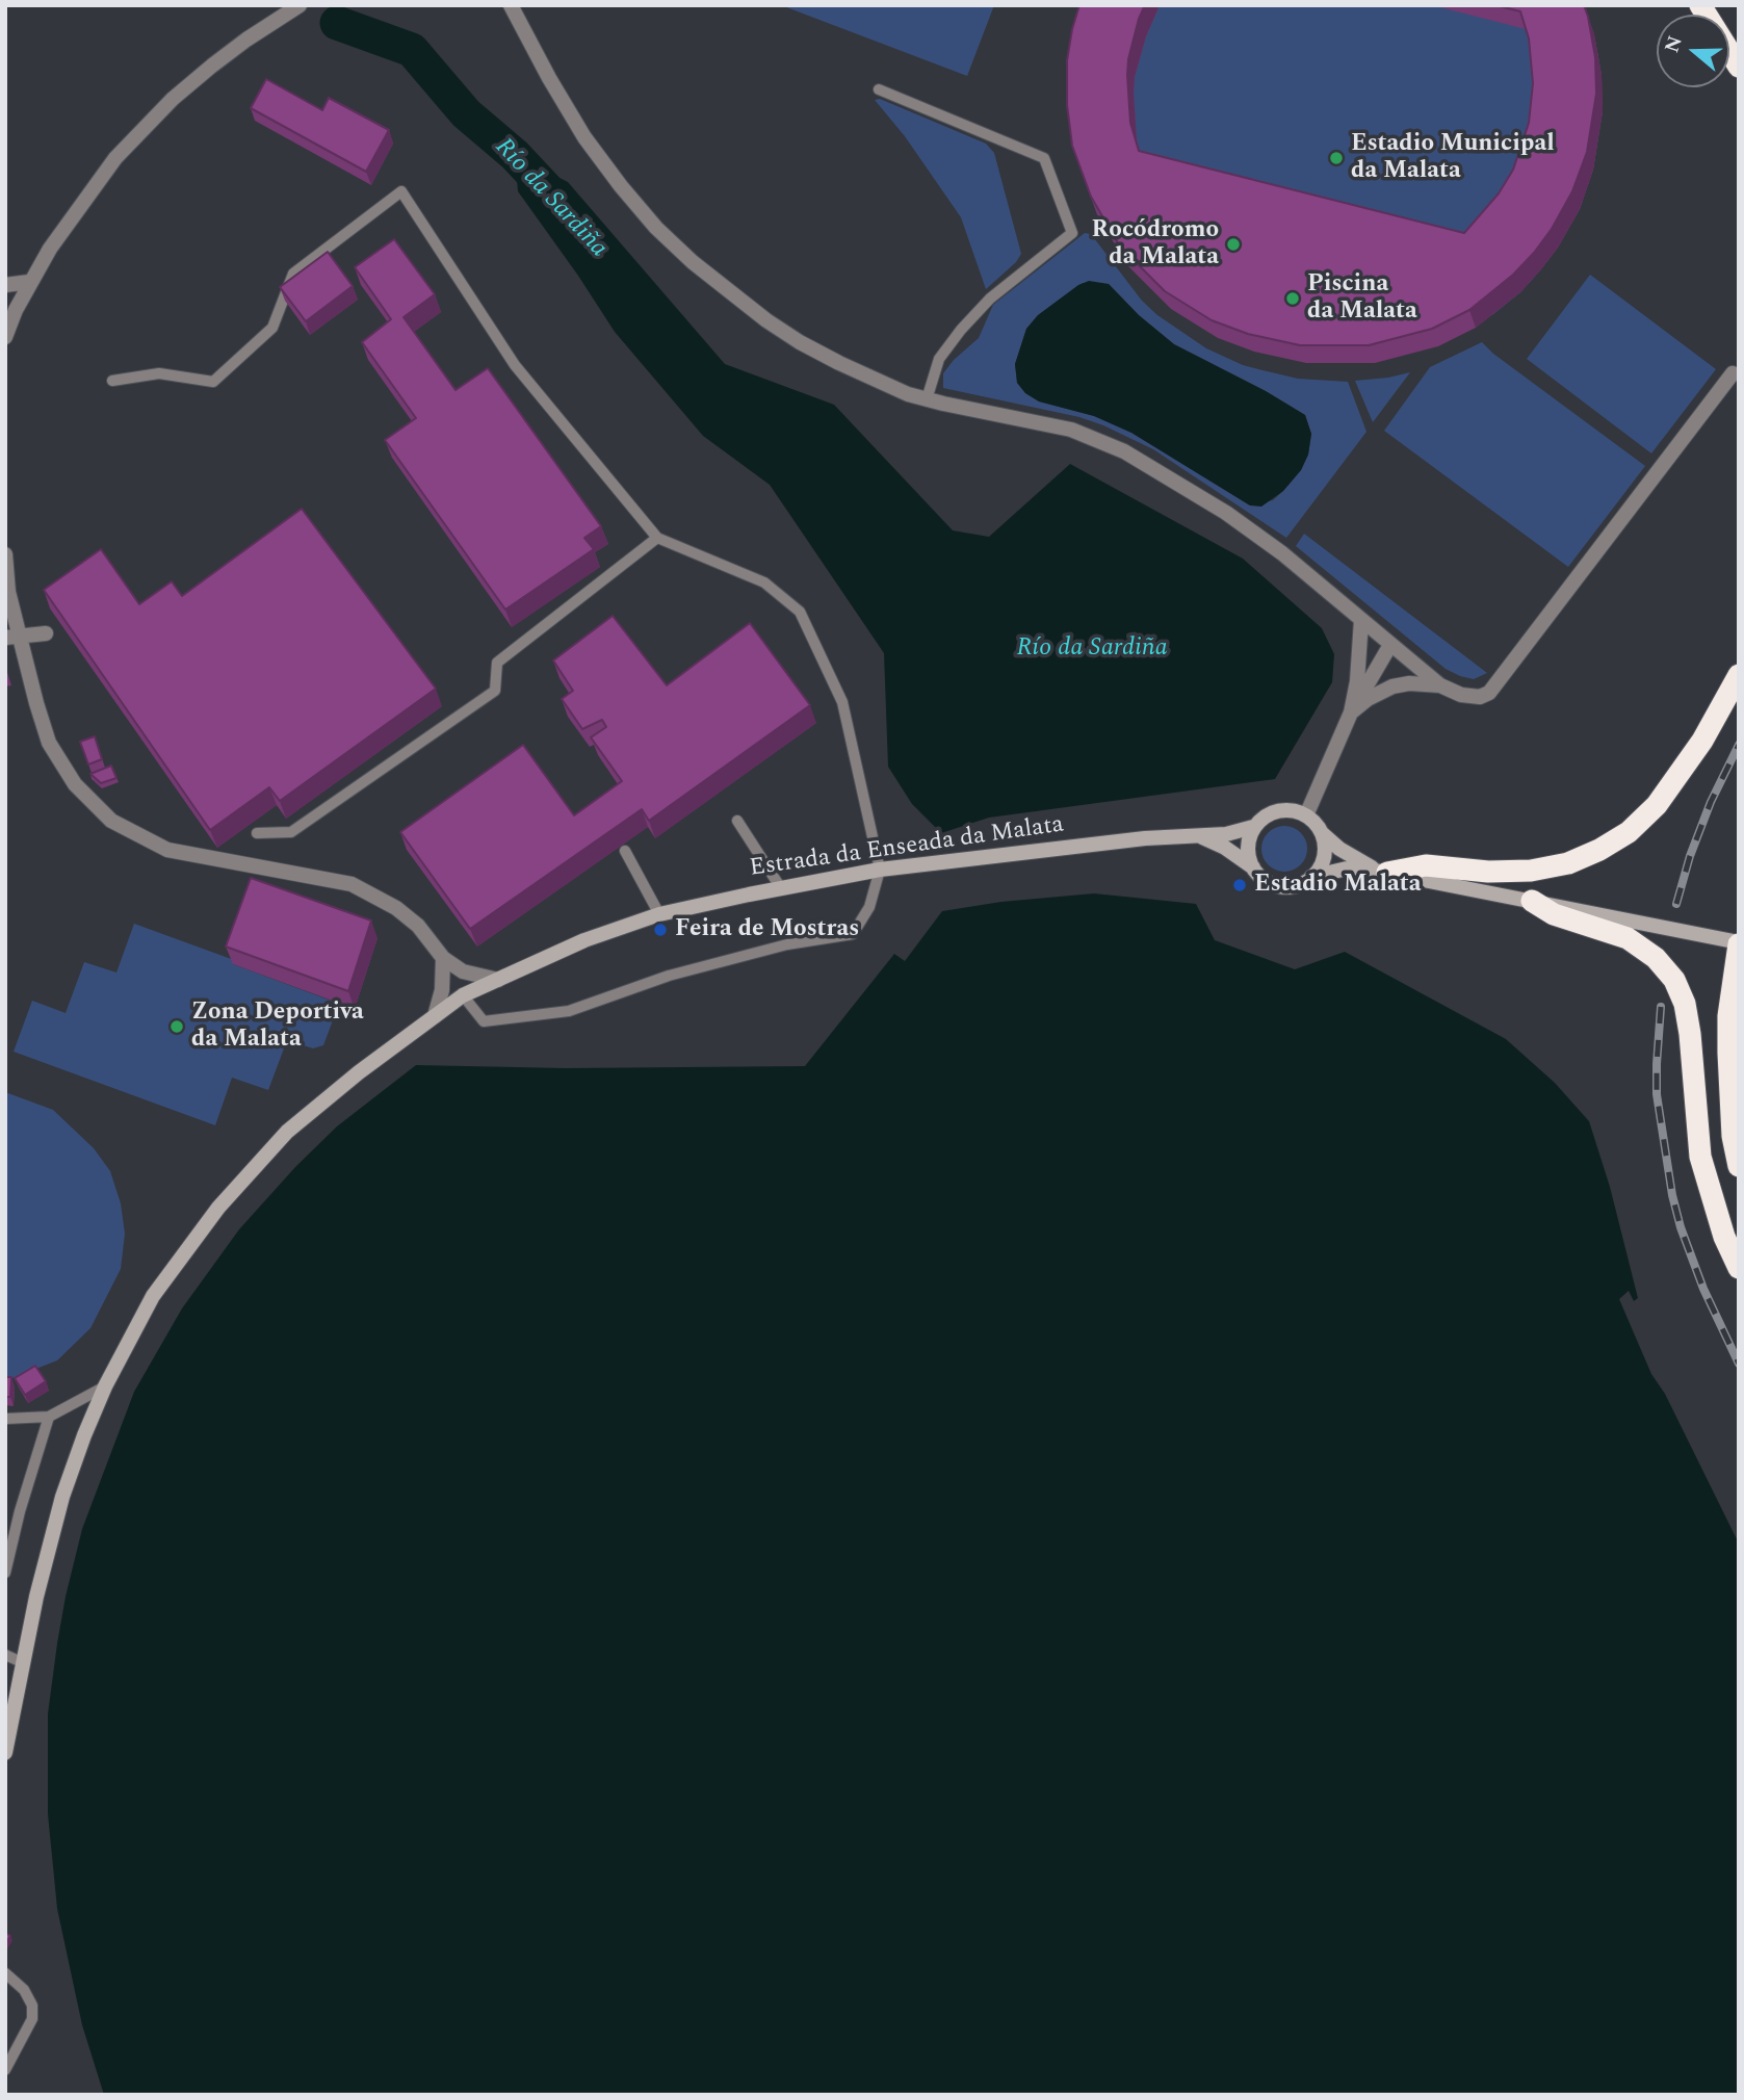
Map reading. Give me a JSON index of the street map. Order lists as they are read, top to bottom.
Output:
{
  "streets": {
    "main road": ["Estrada da Enseada da Malata"]
  },
  "water": ["Río da Sardiña"],
  "places": [
    "Estadio Municipal da Malata",
    "Rocódromo da Malata",
    "Piscina da Malata",
    "Estadio Malata",
    "Feira de Mostras",
    "Zona Deportiva da Malata"
  ],
  "north": "left"
}
